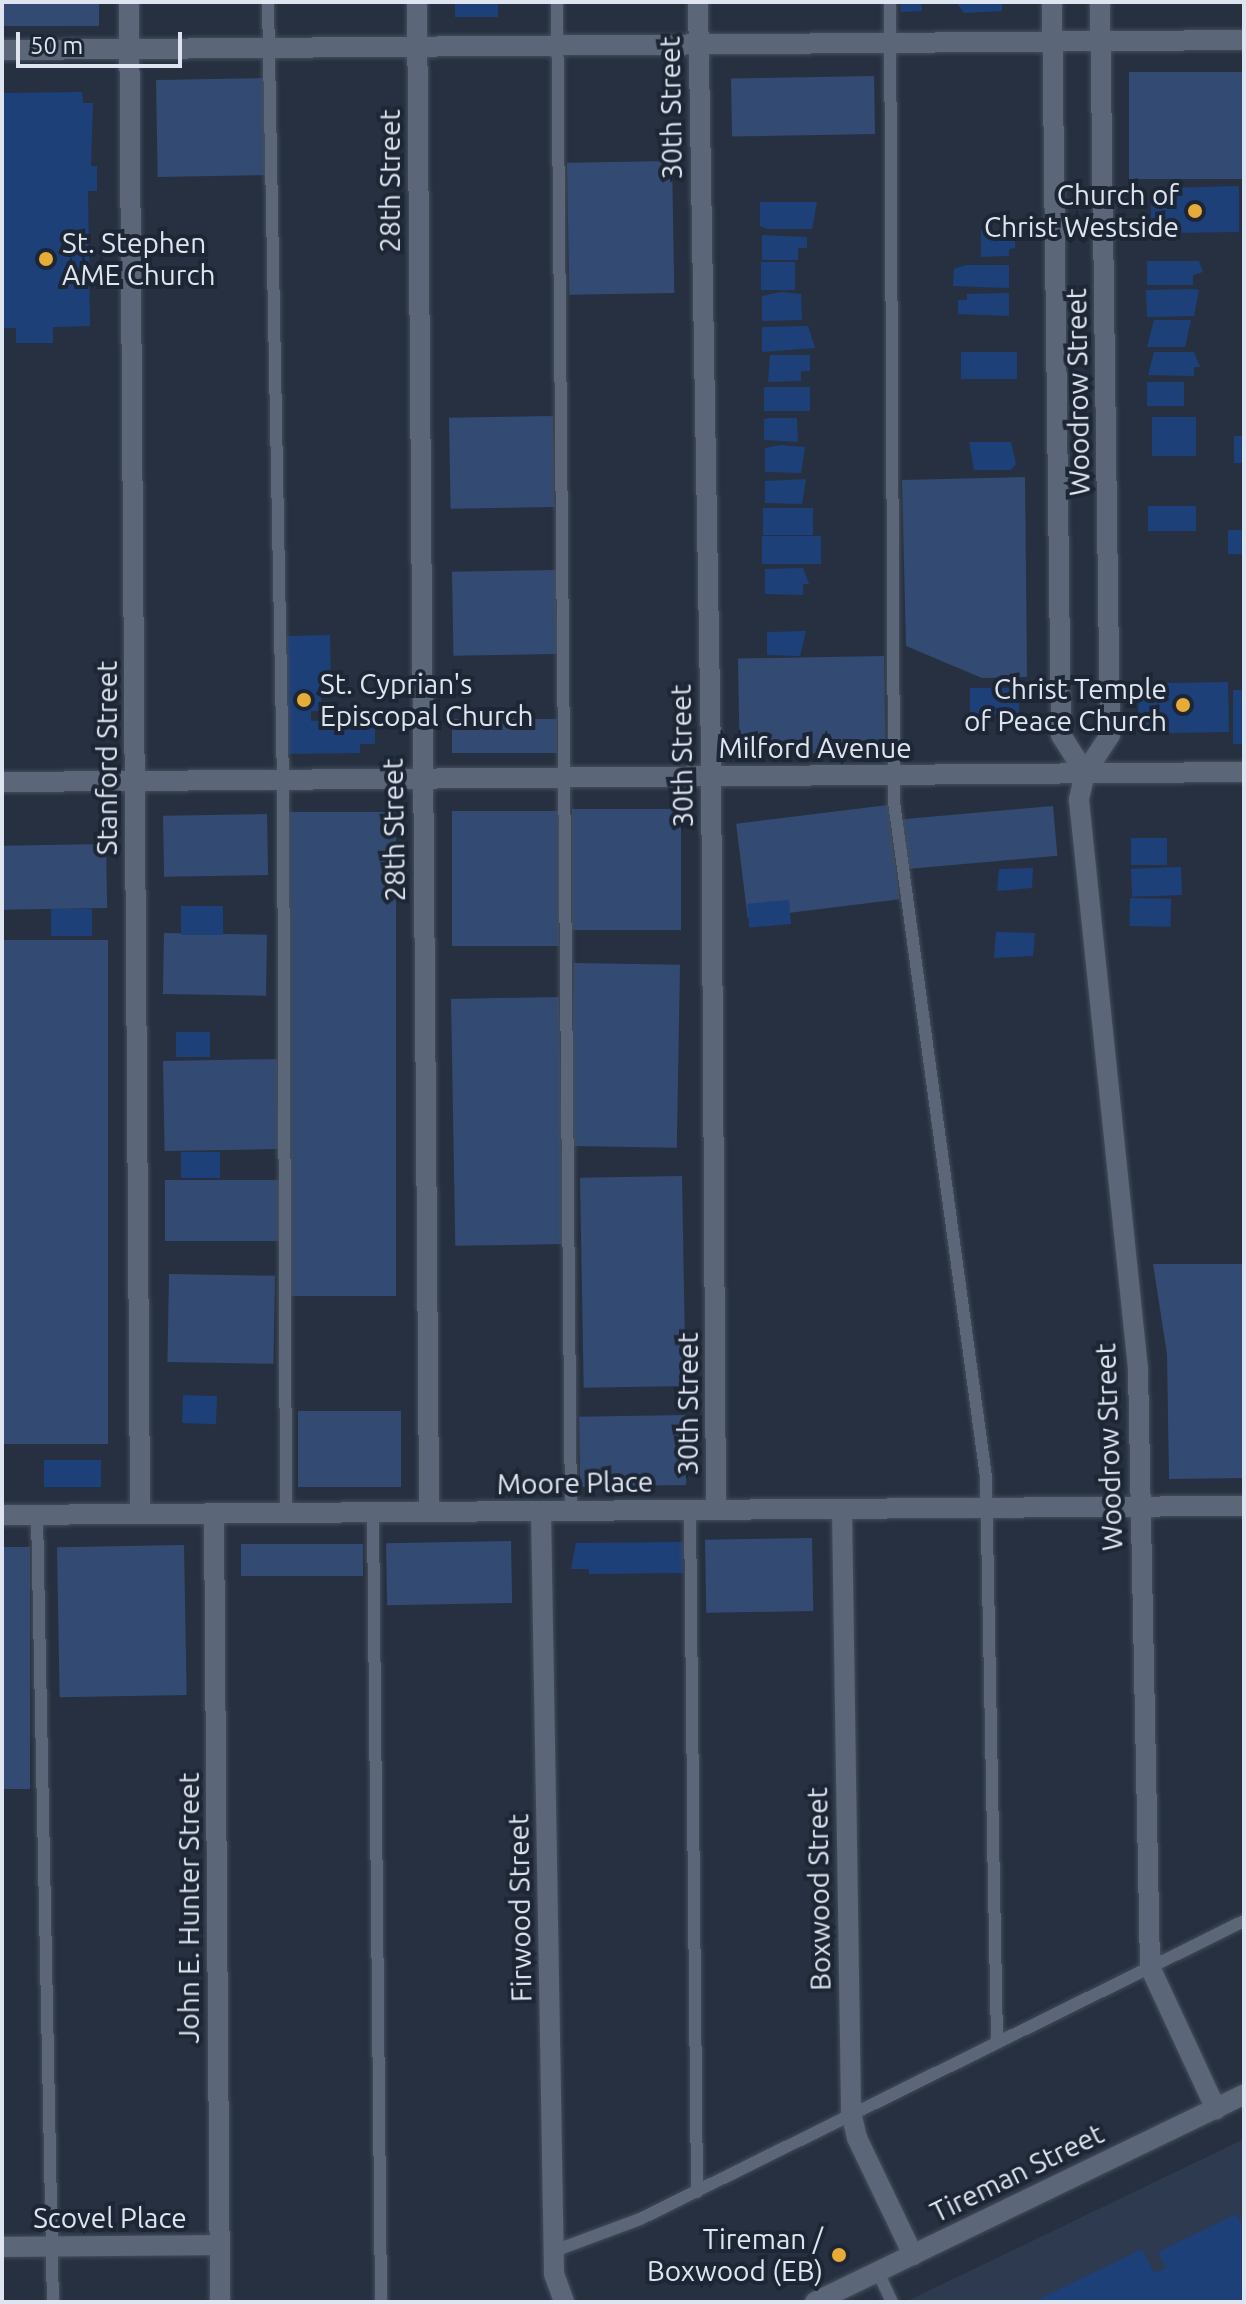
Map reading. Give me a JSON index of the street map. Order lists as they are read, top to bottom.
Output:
{
  "streets": {
    "street": [
      "30th Street",
      "28th Street",
      "Woodrow Street",
      "Milford Avenue",
      "Stanford Street",
      "Moore Place",
      "Boxwood Street",
      "John E. Hunter Street",
      "Firwood Street",
      "Tireman Street",
      "Scovel Place"
    ]
  },
  "crossings": [
    ["30th Street", "Milford Avenue"],
    ["30th Street", "Moore Place"],
    ["28th Street", "Milford Avenue"],
    ["28th Street", "Moore Place"],
    ["Woodrow Street", "Milford Avenue"],
    ["Woodrow Street", "Moore Place"],
    ["Woodrow Street", "Tireman Street"],
    ["Milford Avenue", "Stanford Street"],
    ["Stanford Street", "Moore Place"],
    ["Moore Place", "Boxwood Street"],
    ["Moore Place", "John E. Hunter Street"],
    ["Moore Place", "Firwood Street"],
    ["Boxwood Street", "Tireman Street"],
    ["John E. Hunter Street", "Scovel Place"]
  ],
  "places": [
    "Church of Christ Westside",
    "St. Stephen AME Church",
    "St. Cyprian's Episcopal Church",
    "Christ Temple of Peace Church",
    "Tireman / Boxwood (EB)"
  ],
  "scale_bar": "50 m"
}
